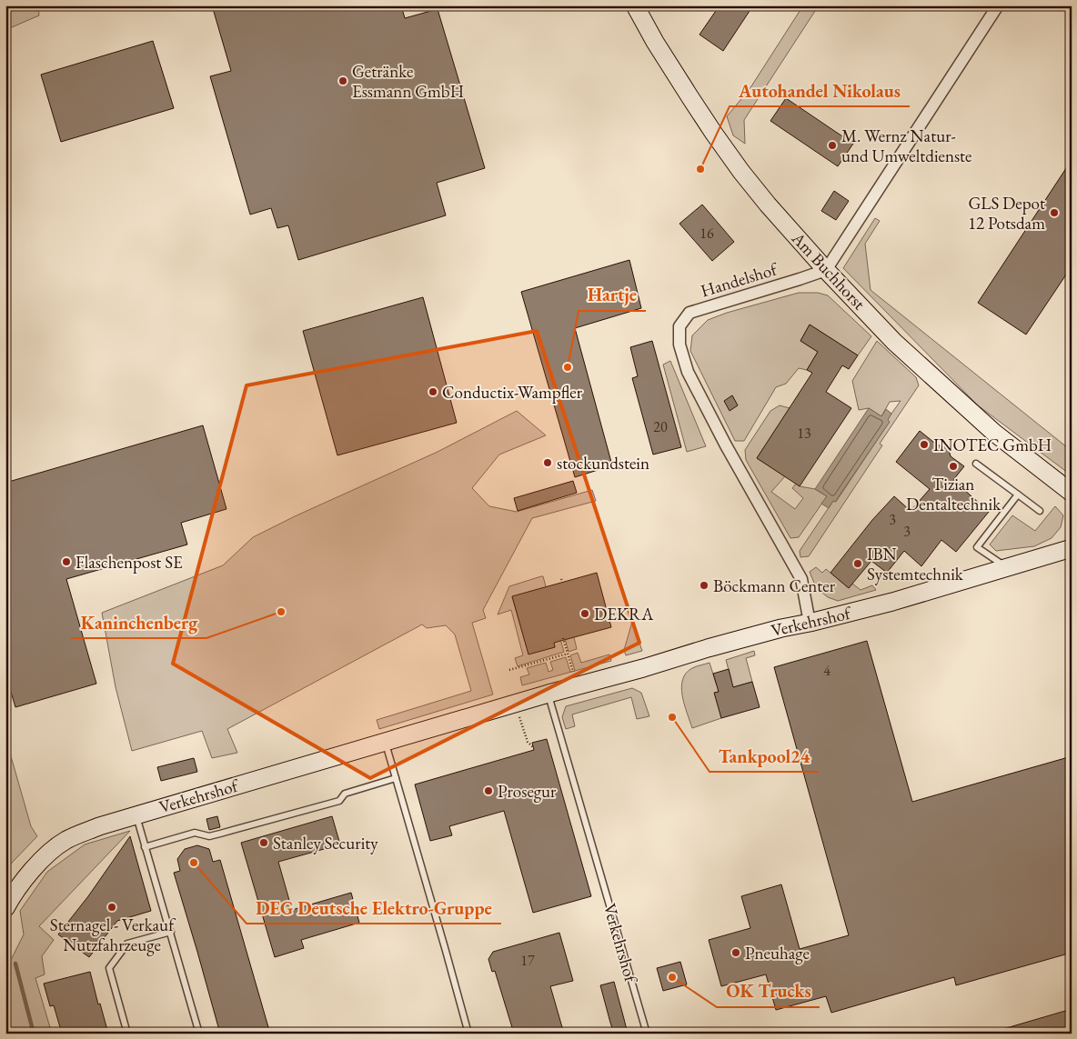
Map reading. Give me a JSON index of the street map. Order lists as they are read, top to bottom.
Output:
{
  "streets": {
    "main road": ["Am Buchhorst", "Verkehrshof"],
    "street": ["Handelshof"]
  },
  "crossings": [
    ["Am Buchhorst", "Handelshof"],
    ["Handelshof", "Verkehrshof"]
  ],
  "places": [
    "Getränke Essmann GmbH",
    "M. Wernz Natur- und Umweltdienste",
    "Autohandel Nikolaus",
    "GLS Depot 12 Potsdam",
    "Hartje",
    "Conductix-Wampfler",
    "INOTEC GmbH",
    "stockundstein",
    "Tizian Dentaltechnik",
    "Flaschenpost SE",
    "IBN Systemtechnik",
    "Böckmann Center",
    "Kaninchenberg",
    "DEKRA",
    "Tankpool24",
    "Prosegur",
    "Stanley Security",
    "DEG Deutsche Elektro-Gruppe",
    "Sternagel - Verkauf Nutzfahrzeuge",
    "Pneuhage",
    "OK Trucks"
  ],
  "house_numbers": [
    "16",
    "20",
    "13",
    "3",
    "3",
    "4",
    "17"
  ]
}
